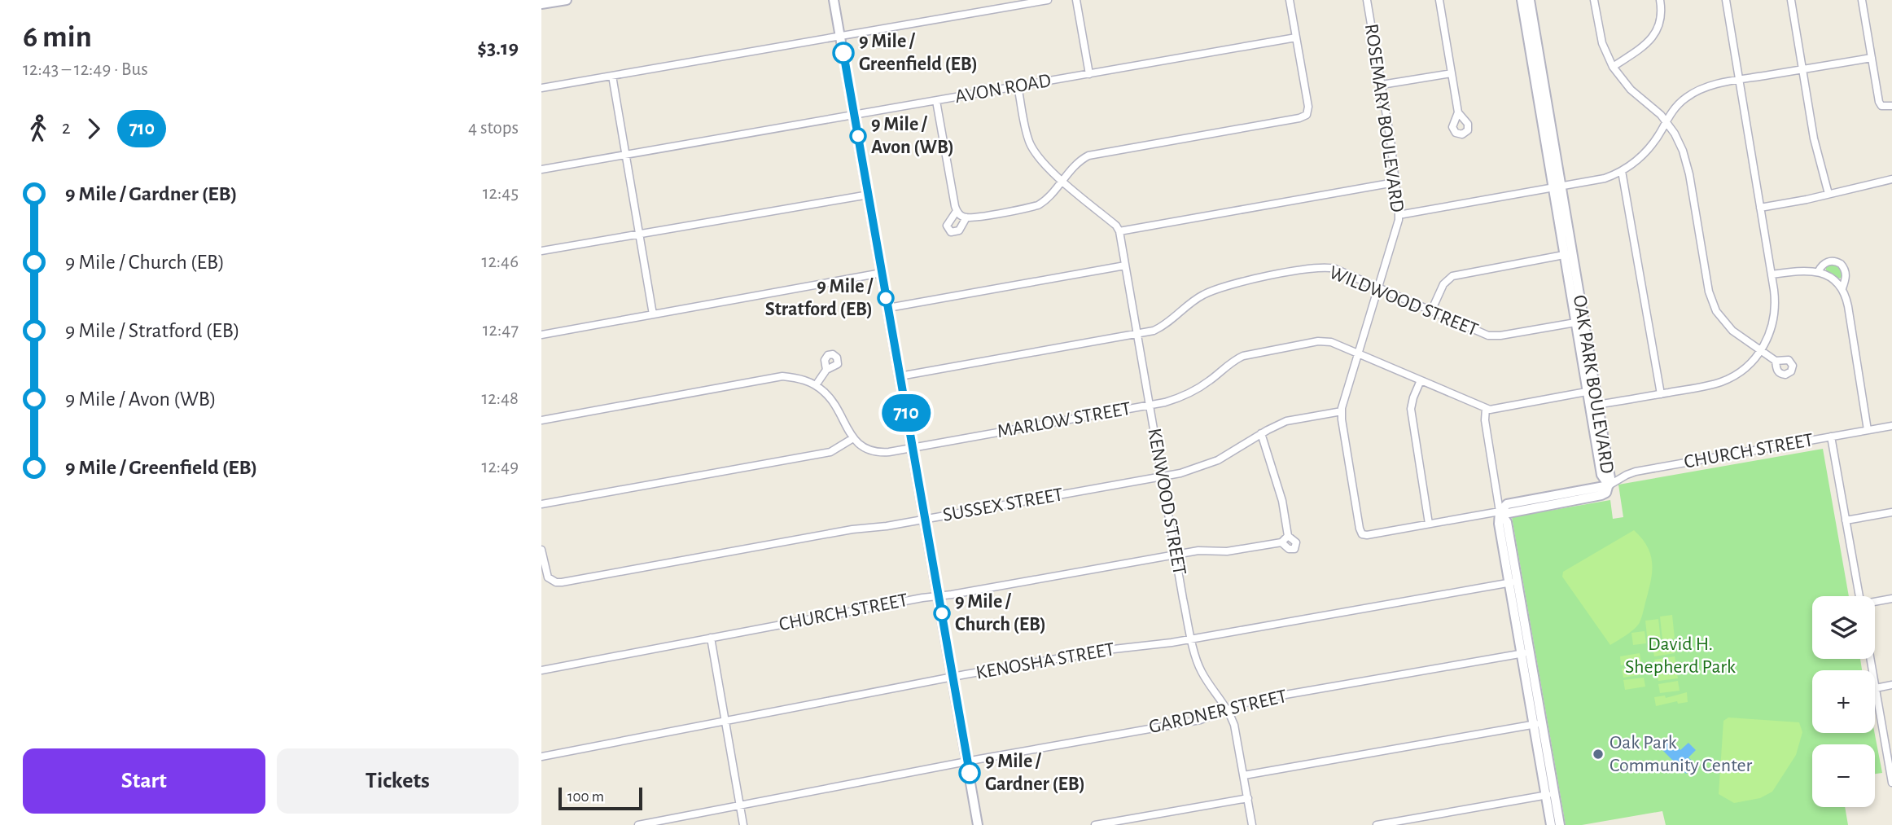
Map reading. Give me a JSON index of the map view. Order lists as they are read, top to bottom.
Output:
{
  "streets": {
    "street": [
      "AVON ROAD",
      "ROSEMARY BOULEVARD",
      "WILDWOOD STREET",
      "OAK PARK BOULEVARD",
      "MARLOW STREET",
      "CHURCH STREET",
      "KENWOOD STREET",
      "SUSSEX STREET",
      "KENOSHA STREET",
      "GARDNER STREET"
    ]
  },
  "crossings": [
    ["ROSEMARY BOULEVARD", "WILDWOOD STREET"],
    ["ROSEMARY BOULEVARD", "MARLOW STREET"],
    ["ROSEMARY BOULEVARD", "CHURCH STREET"],
    ["ROSEMARY BOULEVARD", "SUSSEX STREET"],
    ["WILDWOOD STREET", "OAK PARK BOULEVARD"],
    ["WILDWOOD STREET", "KENWOOD STREET"],
    ["OAK PARK BOULEVARD", "MARLOW STREET"],
    ["OAK PARK BOULEVARD", "CHURCH STREET"],
    ["MARLOW STREET", "KENWOOD STREET"],
    ["CHURCH STREET", "KENWOOD STREET"],
    ["CHURCH STREET", "SUSSEX STREET"],
    ["KENWOOD STREET", "SUSSEX STREET"],
    ["KENWOOD STREET", "KENOSHA STREET"],
    ["KENWOOD STREET", "GARDNER STREET"]
  ],
  "parks": ["David H. Shepherd Park"],
  "places": [
    "9 Mile / Greenfield (EB)",
    "9 Mile / Avon (WB)",
    "9 Mile / Stratford (EB)",
    "9 Mile / Church (EB)",
    "Oak Park Community Center",
    "9 Mile / Gardner (EB)"
  ],
  "lines": ["bus line 710"],
  "scale_bar": "100 m",
  "page": {
    "heading": ["6 min", "12:43 – 12:49 · Bus", "$3.19"],
    "on_map": "710",
    "legs": ["2", "710", "4 stops"],
    "list": [
      {
        "name": "9 Mile / Gardner (EB)",
        "value": "12:45"
      },
      {
        "name": "9 Mile / Church (EB)",
        "value": "12:46"
      },
      {
        "name": "9 Mile / Stratford (EB)",
        "value": "12:47"
      },
      {
        "name": "9 Mile / Avon (WB)",
        "value": "12:48"
      },
      {
        "name": "9 Mile / Greenfield (EB)",
        "value": "12:49"
      }
    ],
    "map_buttons": ["+", "−"],
    "buttons": ["Start", "Tickets"],
    "scale": "100 m"
  }
}
